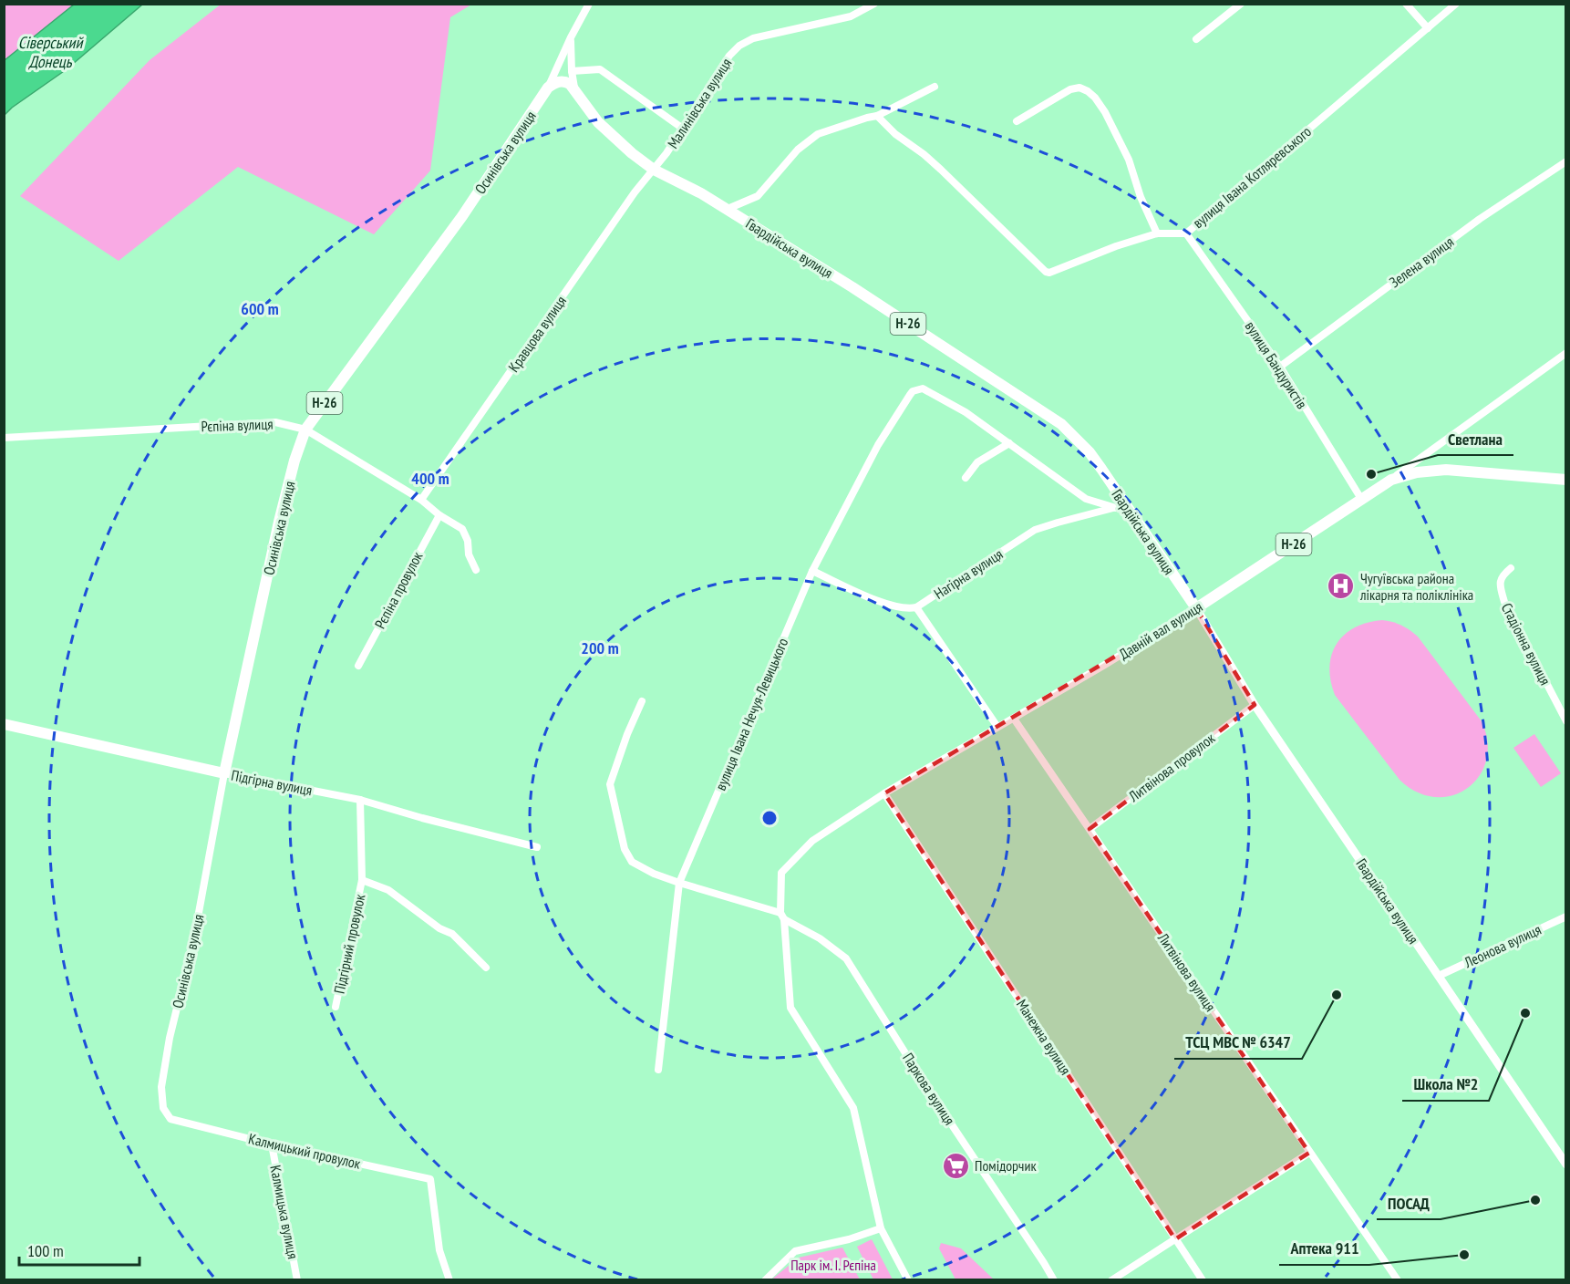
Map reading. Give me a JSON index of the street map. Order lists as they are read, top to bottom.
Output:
{
  "streets": {
    "main road": [
      "Осинівська вулиця",
      "Гвардійська вулиця",
      "Н-26",
      "Давній вал вулиця",
      "Підгірна вулиця"
    ],
    "street": [
      "Малинівська вулиця",
      "вулиця Івана Котляревського",
      "Зелена вулиця",
      "Кравцова вулиця",
      "вулиця Бандуристів",
      "Рєпіна вулиця",
      "Нагірна вулиця",
      "Рєпіна провулок",
      "Стадіонна вулиця",
      "вулиця Івана Нечуя-Левицького",
      "Литвінова провулок",
      "Підгірний провулок",
      "Леонова вулиця",
      "Литвінова вулиця",
      "Манежна вулиця",
      "Паркова вулиця",
      "Калмицький провулок",
      "Калмицька вулиця"
    ]
  },
  "crossings": [
    ["Малинівська вулиця", "Гвардійська вулиця"],
    ["Малинівська вулиця", "Кравцова вулиця"],
    ["Осинівська вулиця", "Рєпіна вулиця"],
    ["Осинівська вулиця", "Підгірна вулиця"],
    ["Осинівська вулиця", "Калмицький провулок"],
    ["вулиця Івана Котляревського", "вулиця Бандуристів"],
    ["Гвардійська вулиця", "Кравцова вулиця"],
    ["Гвардійська вулиця", "Нагірна вулиця"],
    ["Гвардійська вулиця", "Давній вал вулиця"],
    ["Гвардійська вулиця", "Литвінова провулок"],
    ["Гвардійська вулиця", "Леонова вулиця"],
    ["Зелена вулиця", "вулиця Бандуристів"],
    ["Н-26", "Давній вал вулиця"],
    ["Кравцова вулиця", "Рєпіна вулиця"],
    ["вулиця Бандуристів", "Давній вал вулиця"],
    ["Рєпіна вулиця", "Рєпіна провулок"],
    ["Нагірна вулиця", "вулиця Івана Нечуя-Левицького"],
    ["Давній вал вулиця", "Литвінова вулиця"],
    ["Давній вал вулиця", "Манежна вулиця"],
    ["Давній вал вулиця", "Паркова вулиця"],
    ["вулиця Івана Нечуя-Левицького", "Паркова вулиця"],
    ["Литвінова провулок", "Литвінова вулиця"],
    ["Підгірна вулиця", "Підгірний провулок"],
    ["Калмицький провулок", "Калмицька вулиця"]
  ],
  "water": ["Сіверський Донець"],
  "parks": ["Парк ім. І. Рєпіна"],
  "places": {
    "other": [
      "Светлана",
      "ТСЦ МВС № 6347",
      "Школа №2",
      "ПОСАД",
      "Аптека 911"
    ],
    "hospital": ["Чугуївська района лікарня та поліклініка"],
    "supermarket": ["Помідорчик"]
  },
  "scale_bar": "100 m",
  "rings": ["600 m", "400 m", "200 m"]
}
